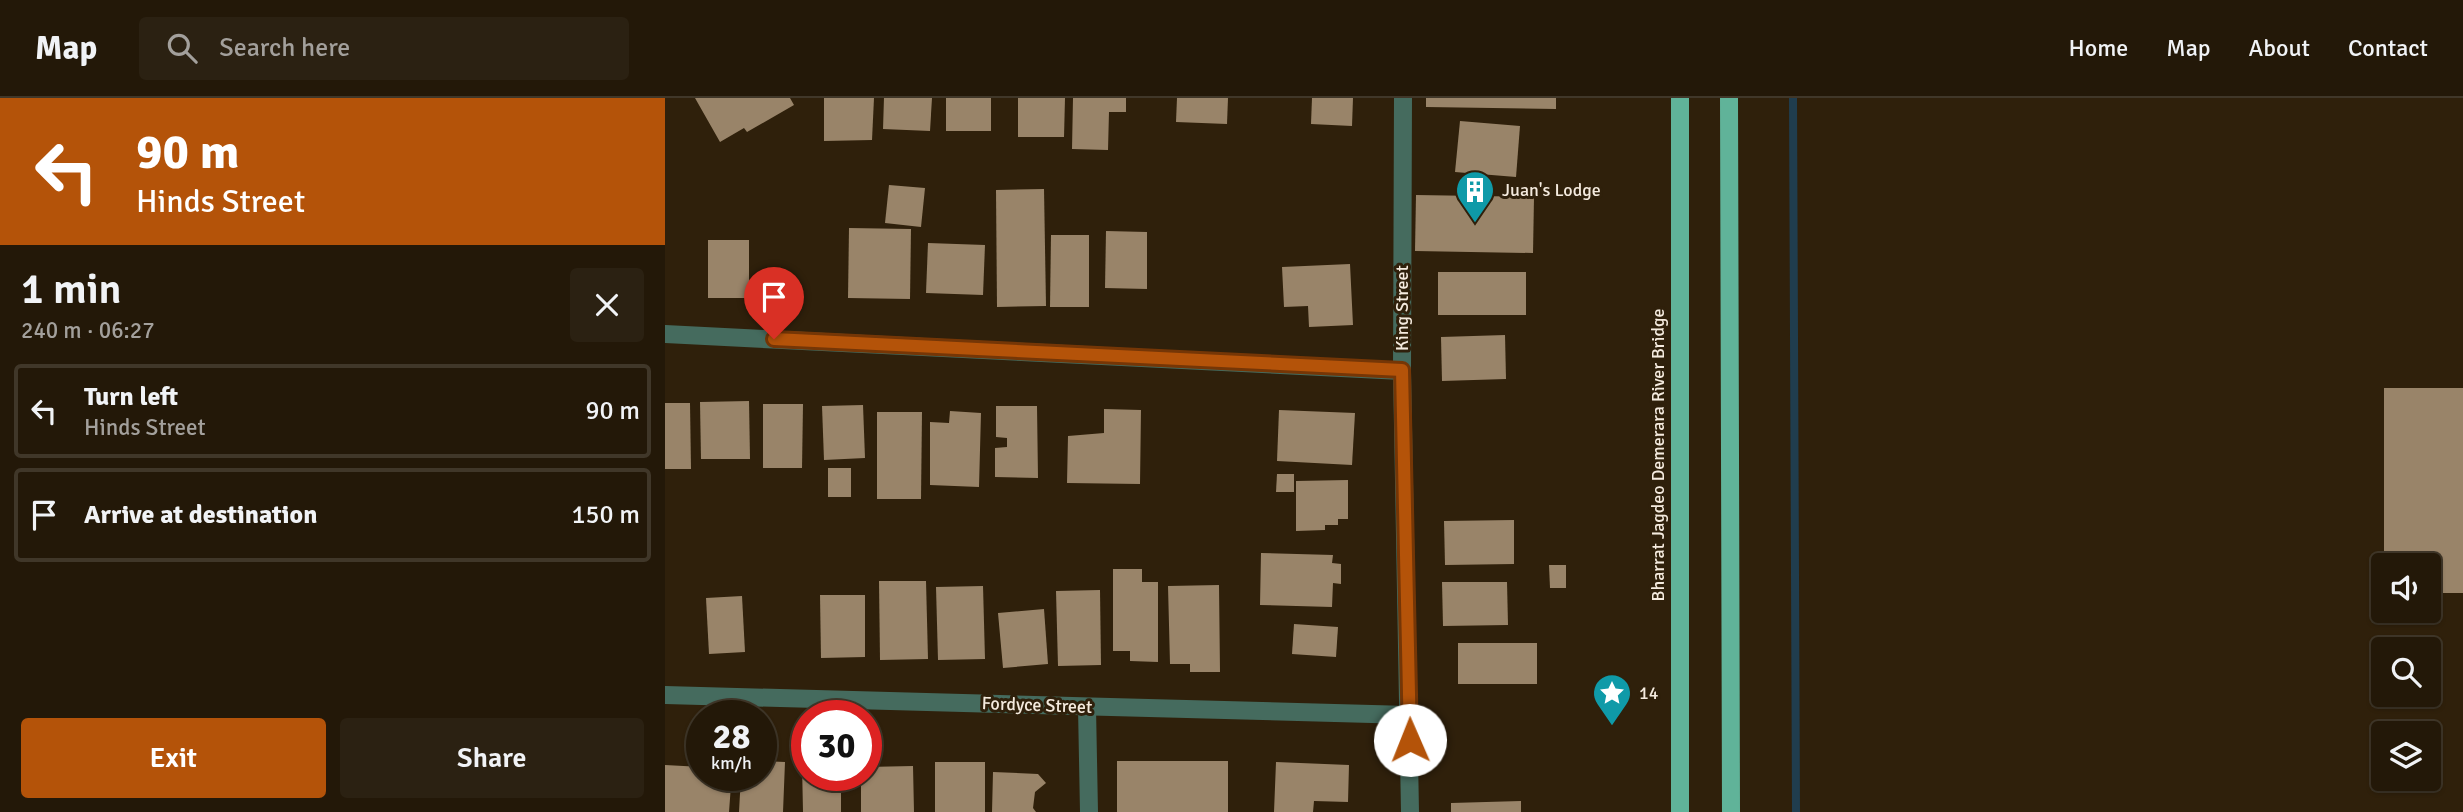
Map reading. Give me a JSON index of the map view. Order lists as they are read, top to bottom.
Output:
{
  "streets": {
    "main road": ["Bharrat Jagdeo Demerara River Bridge"],
    "street": ["King Street", "Fordyce Street"]
  },
  "crossings": [
    ["King Street", "Fordyce Street"]
  ],
  "places": {
    "building": ["Juan's Lodge"],
    "place": ["14"]
  },
  "page": {
    "header": "Map",
    "search": "Search here",
    "nav": [
      "Home",
      "Map",
      "About",
      "Contact"
    ],
    "turn": ["90 m", "Hinds Street"],
    "heading": ["1 min", "240 m · 06:27"],
    "list": [
      {
        "name": "Turn left",
        "note": "Hinds Street",
        "value": "90 m"
      },
      {
        "name": "Arrive at destination",
        "value": "150 m"
      }
    ],
    "speed": "28 km/h",
    "limit": "30",
    "buttons": ["Exit", "Share"]
  }
}
